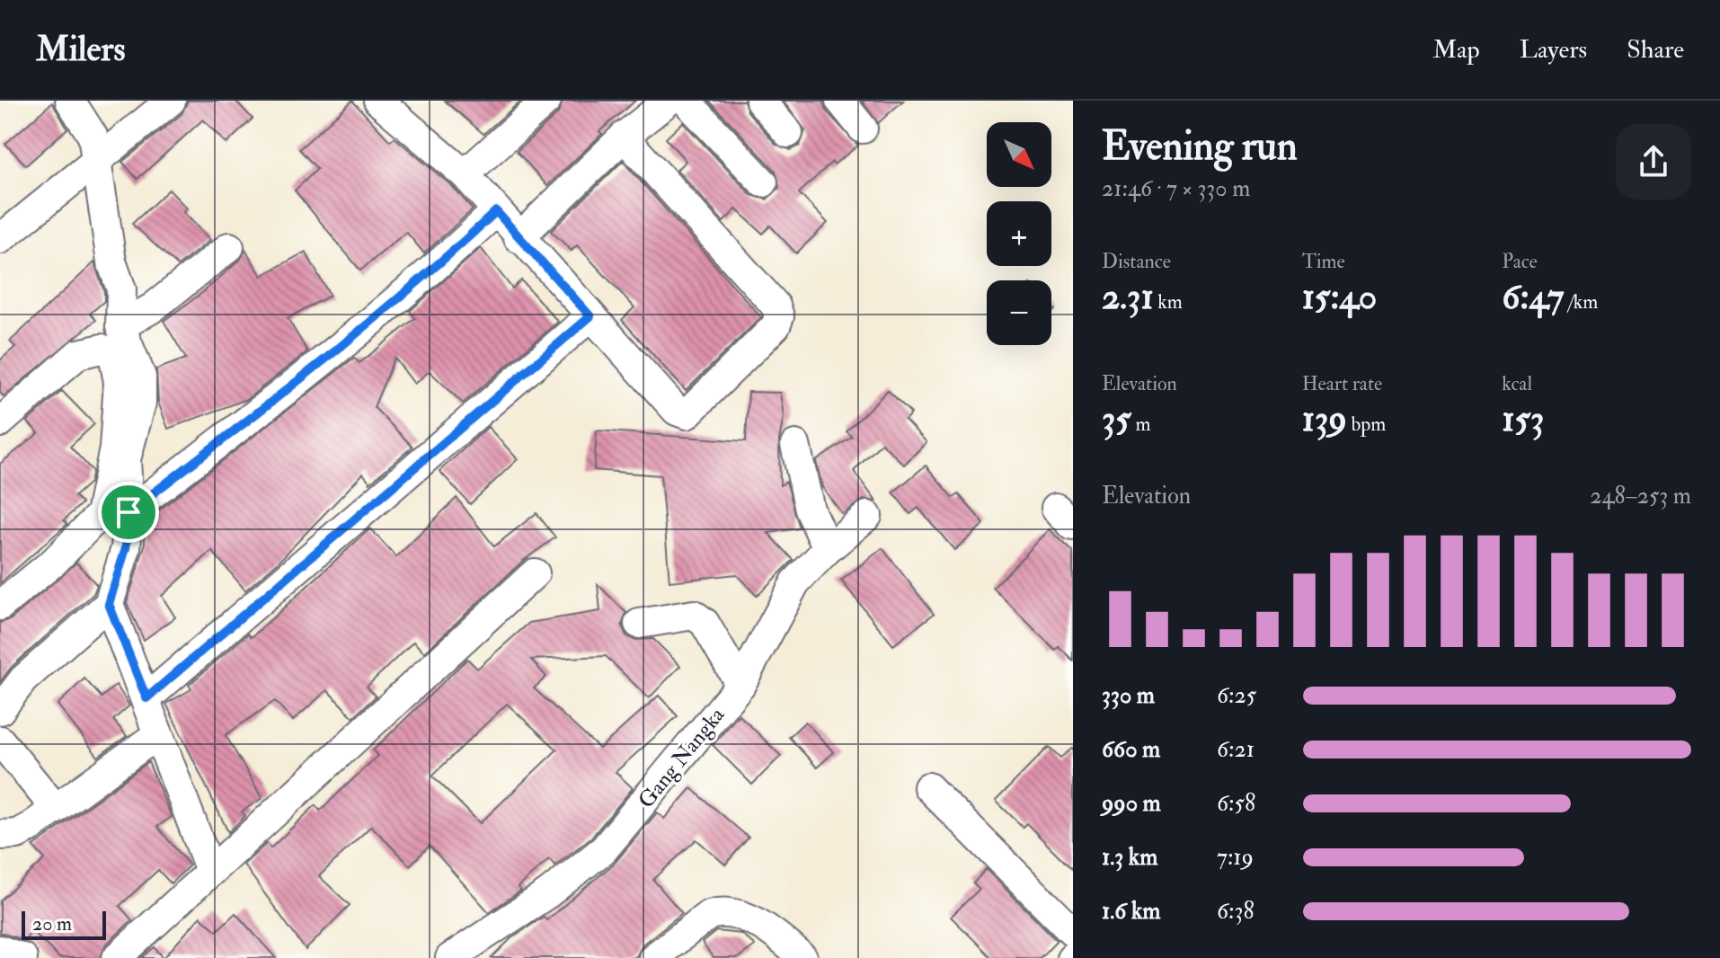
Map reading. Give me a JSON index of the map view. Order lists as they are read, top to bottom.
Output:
{
  "streets": {
    "street": ["Gang Nangka"]
  },
  "scale_bar": "20 m",
  "north": "bottom right",
  "page": {
    "header": "Milers",
    "nav": ["Map", "Layers", "Share"],
    "heading": ["Evening run", "21:46 · 7 × 330 m"],
    "map_buttons": ["+", "−"],
    "stats": [
      ["Distance", "2.31 km"],
      ["Time", "15:40"],
      ["Pace", "6:47 /km"],
      ["Elevation", "35 m"],
      ["Heart rate", "139 bpm"],
      ["kcal", "153"]
    ],
    "chart": ["Elevation", "248–253 m"],
    "list": [
      {
        "name": "330 m",
        "note": "6:25"
      },
      {
        "name": "660 m",
        "note": "6:21"
      },
      {
        "name": "990 m",
        "note": "6:58"
      },
      {
        "name": "1.3 km",
        "note": "7:19"
      },
      {
        "name": "1.6 km",
        "note": "6:38"
      }
    ],
    "scale": "20 m"
  }
}
